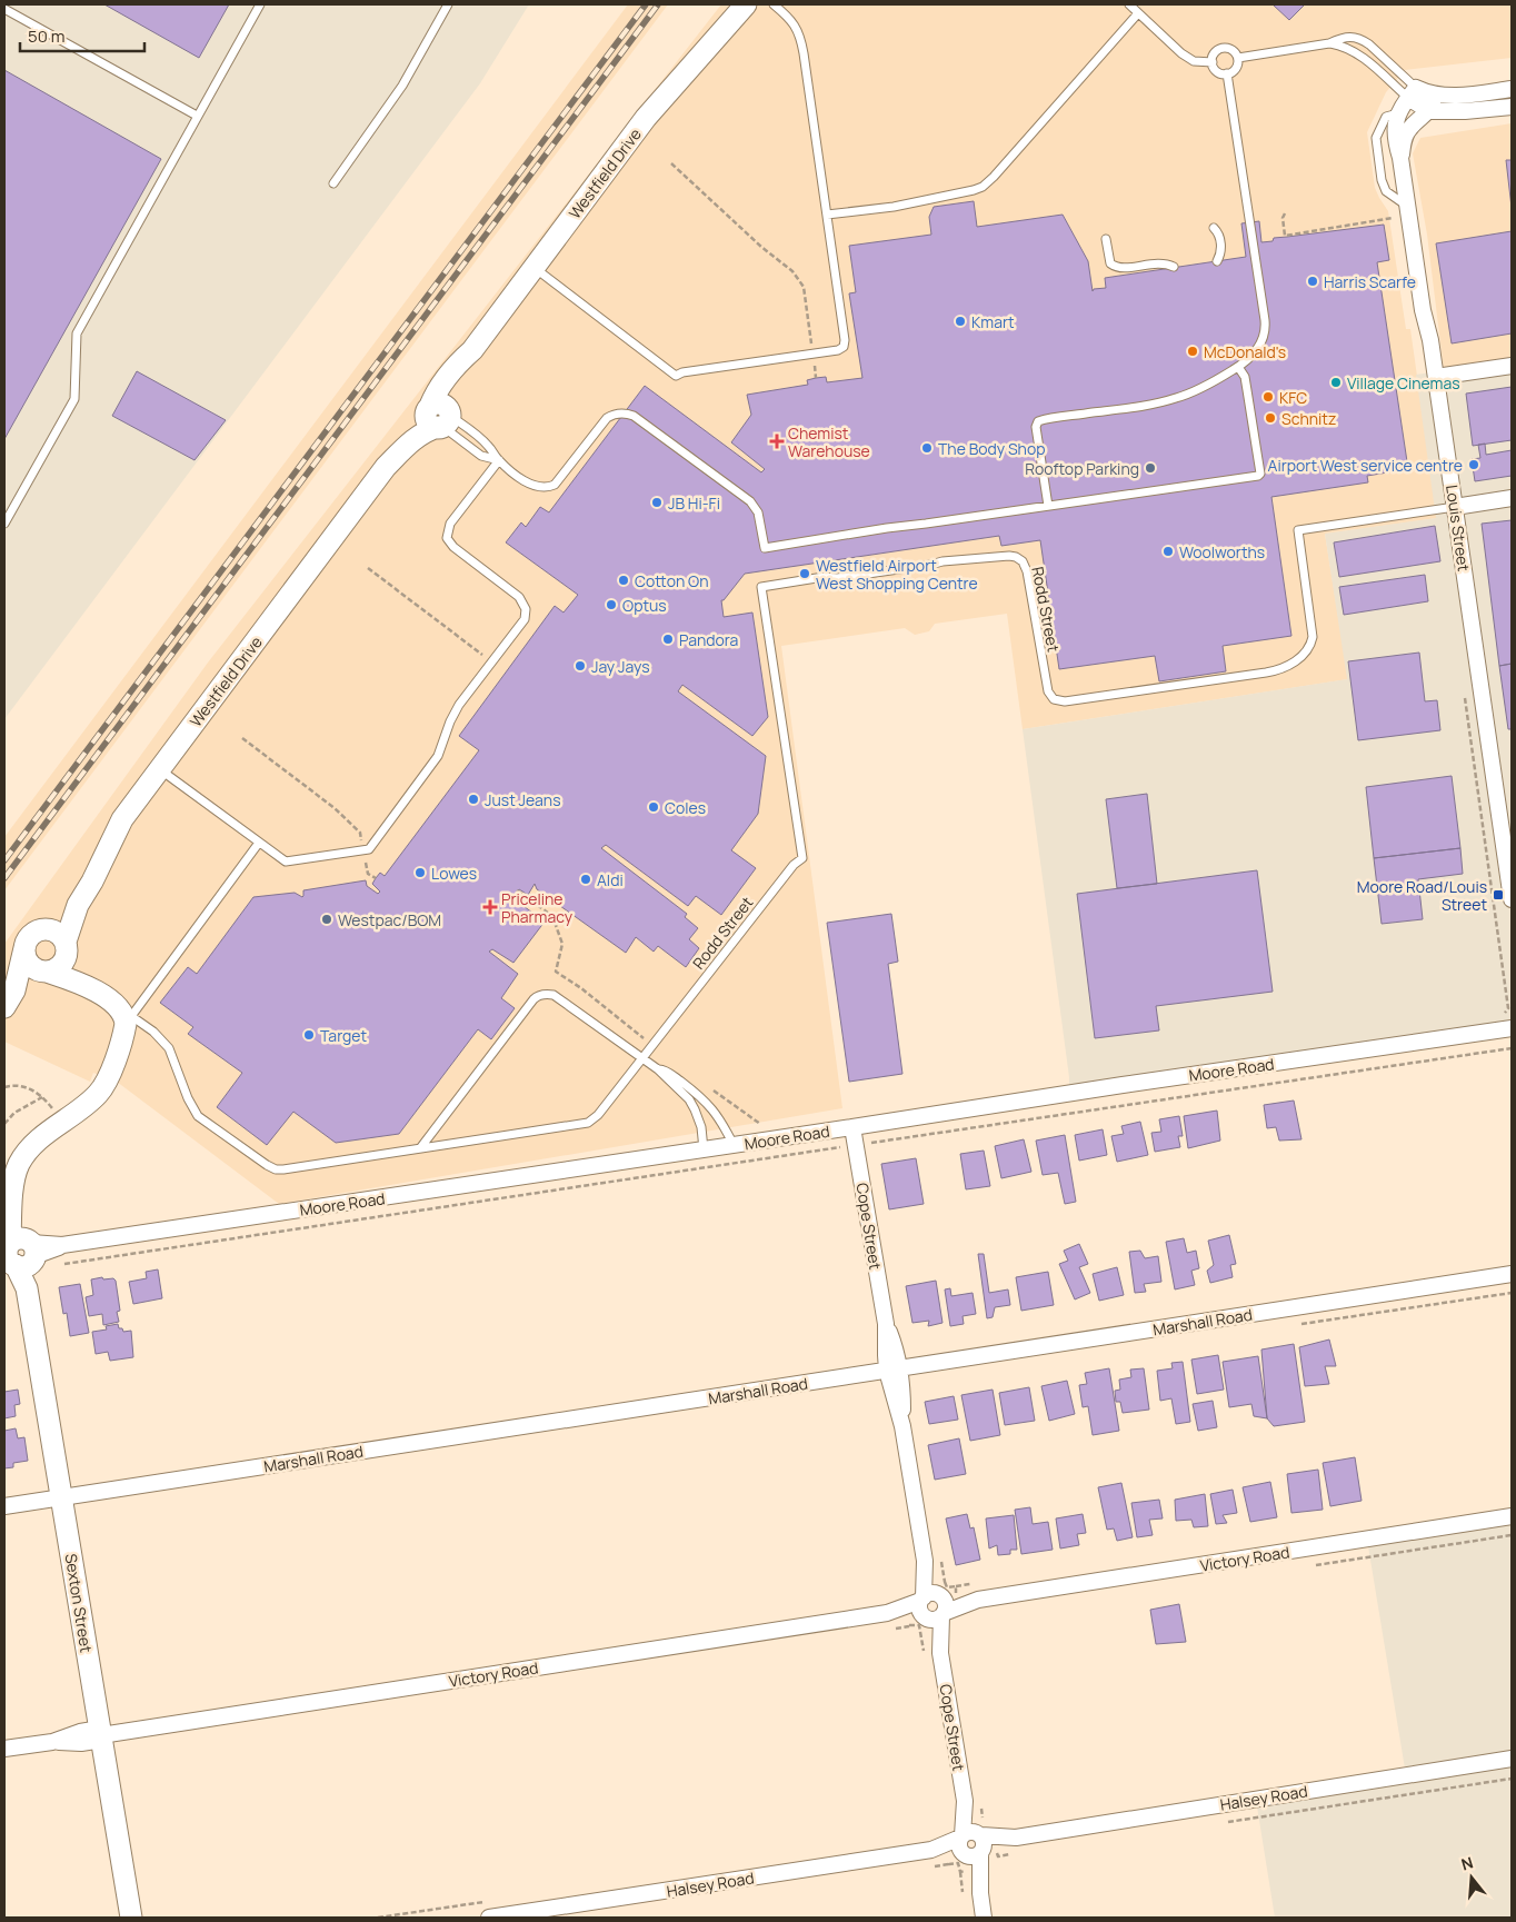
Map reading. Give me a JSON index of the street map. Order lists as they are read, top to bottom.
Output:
{
  "streets": {
    "main road": ["Westfield Drive", "Sexton Street"],
    "street": [
      "Louis Street",
      "Moore Road",
      "Cope Street",
      "Marshall Road",
      "Victory Road",
      "Halsey Road"
    ],
    "lane": ["Rodd Street"]
  },
  "crossings": [
    ["Louis Street", "Rodd Street"],
    ["Rodd Street", "Sexton Street"],
    ["Moore Road", "Cope Street"],
    ["Moore Road", "Sexton Street"],
    ["Cope Street", "Marshall Road"],
    ["Cope Street", "Victory Road"],
    ["Cope Street", "Halsey Road"],
    ["Marshall Road", "Sexton Street"],
    ["Victory Road", "Sexton Street"]
  ],
  "places": {
    "other": [
      "Harris Scarfe",
      "Kmart",
      "McDonald's",
      "Village Cinemas",
      "KFC",
      "Schnitz",
      "The Body Shop",
      "Airport West service centre",
      "Rooftop Parking",
      "JB Hi-Fi",
      "Woolworths",
      "Westfield Airport West Shopping Centre",
      "Cotton On",
      "Optus",
      "Pandora",
      "Jay Jays",
      "Just Jeans",
      "Coles",
      "Lowes",
      "Aldi",
      "Westpac/BOM",
      "Target"
    ],
    "health": ["Chemist Warehouse", "Priceline Pharmacy"],
    "transit": ["Moore Road/Louis Street"]
  },
  "scale_bar": "50 m",
  "north": "top"
}
